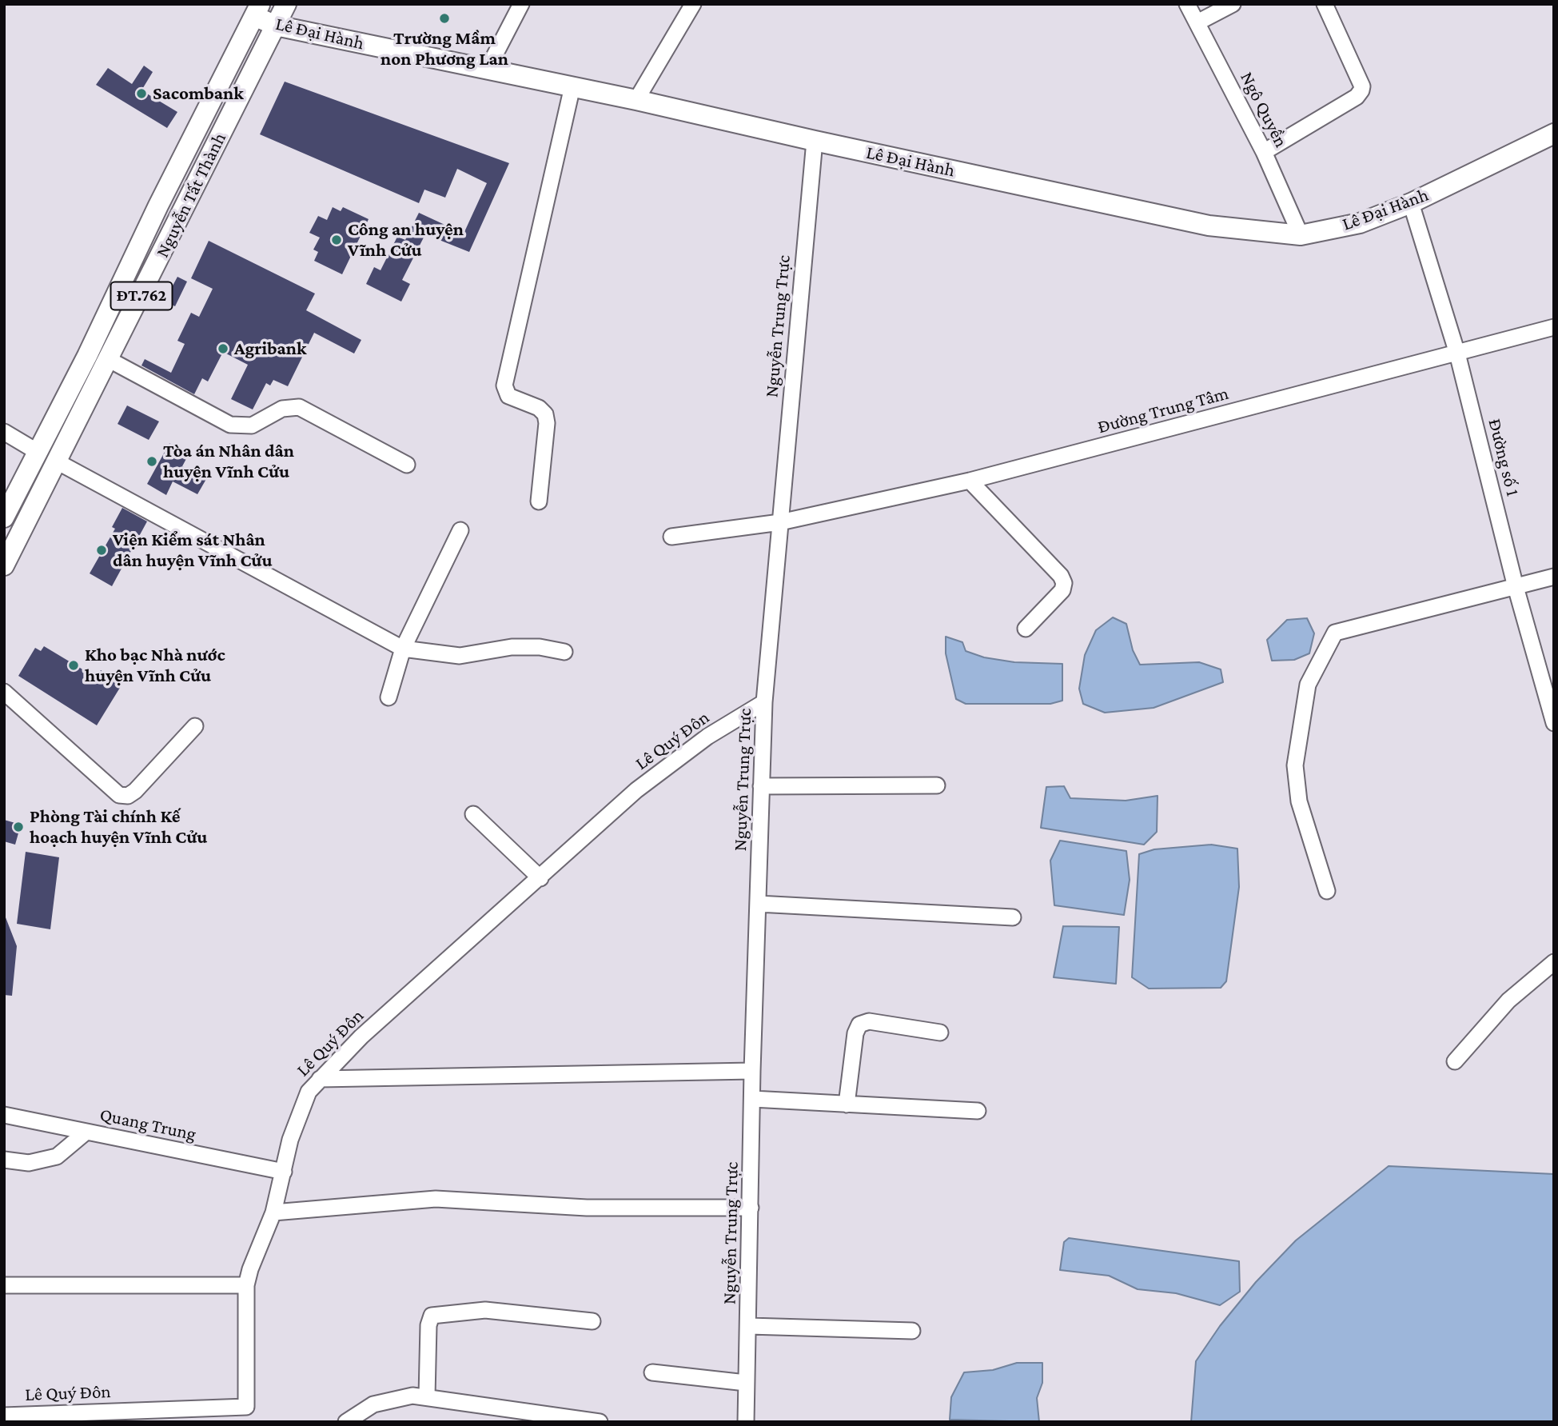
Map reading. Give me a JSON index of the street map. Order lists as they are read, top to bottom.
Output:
{
  "streets": {
    "main road": ["Lê Đại Hành", "Nguyễn Tất Thành", "ĐT.762"],
    "street": [
      "Ngô Quyền",
      "Nguyễn Trung Trực",
      "Đường Trung Tâm",
      "Đường số 1",
      "Lê Quý Đôn",
      "Quang Trung"
    ]
  },
  "crossings": [
    ["Lê Đại Hành", "Ngô Quyền"],
    ["Lê Đại Hành", "Nguyễn Tất Thành"],
    ["Lê Đại Hành", "Nguyễn Trung Trực"],
    ["Lê Đại Hành", "Đường số 1"],
    ["Nguyễn Trung Trực", "Đường Trung Tâm"],
    ["Nguyễn Trung Trực", "Lê Quý Đôn"],
    ["Đường Trung Tâm", "Đường số 1"],
    ["Lê Quý Đôn", "Quang Trung"]
  ],
  "places": [
    "Trường Mầm non Phương Lan",
    "Sacombank",
    "Công an huyện Vĩnh Cửu",
    "Agribank",
    "Tòa án Nhân dân huyện Vĩnh Cửu",
    "Viện Kiểm sát Nhân dân huyện Vĩnh Cửu",
    "Kho bạc Nhà nước huyện Vĩnh Cửu",
    "Phòng Tài chính Kế hoạch huyện Vĩnh Cửu"
  ]
}
